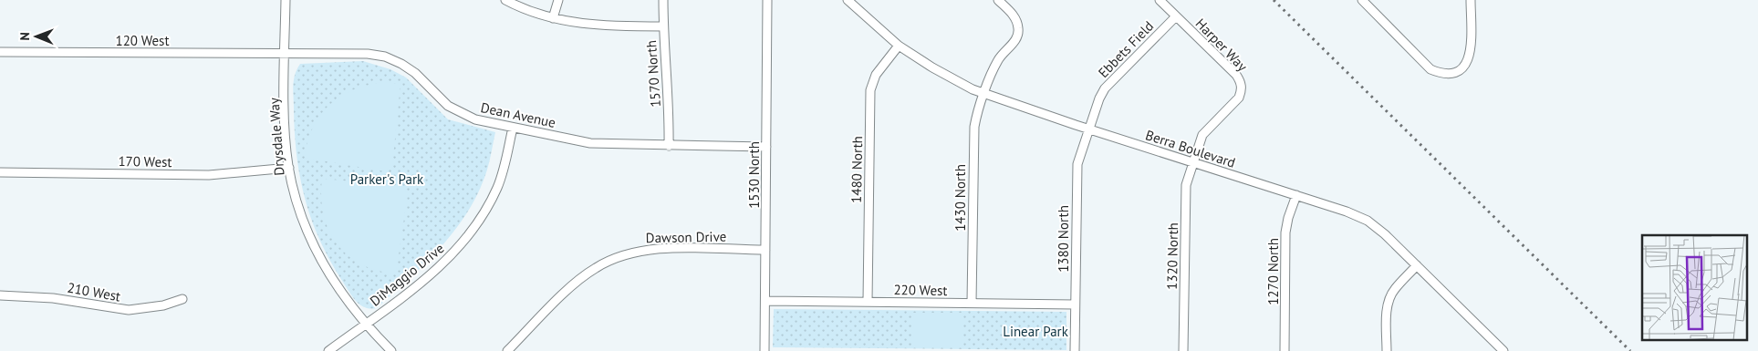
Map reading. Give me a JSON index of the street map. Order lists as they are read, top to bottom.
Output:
{
  "streets": {
    "street": [
      "120 West",
      "Harper Way",
      "Ebbets Field",
      "1570 North",
      "Dean Avenue",
      "Drysdale Way",
      "Berra Boulevard",
      "170 West",
      "1480 North",
      "1530 North",
      "1430 North",
      "Dawson Drive",
      "1380 North",
      "1320 North",
      "1270 North",
      "DiMaggio Drive",
      "220 West",
      "210 West"
    ]
  },
  "crossings": [
    ["120 West", "Dean Avenue"],
    ["120 West", "Drysdale Way"],
    ["Harper Way", "Ebbets Field"],
    ["Harper Way", "1320 North"],
    ["Ebbets Field", "Berra Boulevard"],
    ["Ebbets Field", "1380 North"],
    ["1570 North", "Dean Avenue"],
    ["Dean Avenue", "Drysdale Way"],
    ["Dean Avenue", "1530 North"],
    ["Dean Avenue", "DiMaggio Drive"],
    ["Drysdale Way", "170 West"],
    ["Drysdale Way", "DiMaggio Drive"],
    ["Berra Boulevard", "1480 North"],
    ["Berra Boulevard", "1430 North"],
    ["Berra Boulevard", "1380 North"],
    ["Berra Boulevard", "1320 North"],
    ["Berra Boulevard", "1270 North"],
    ["1480 North", "220 West"],
    ["1530 North", "Dawson Drive"],
    ["1530 North", "220 West"],
    ["1430 North", "220 West"],
    ["1380 North", "220 West"]
  ],
  "parks": ["Parker's Park", "Linear Park"],
  "north": "left"
}
